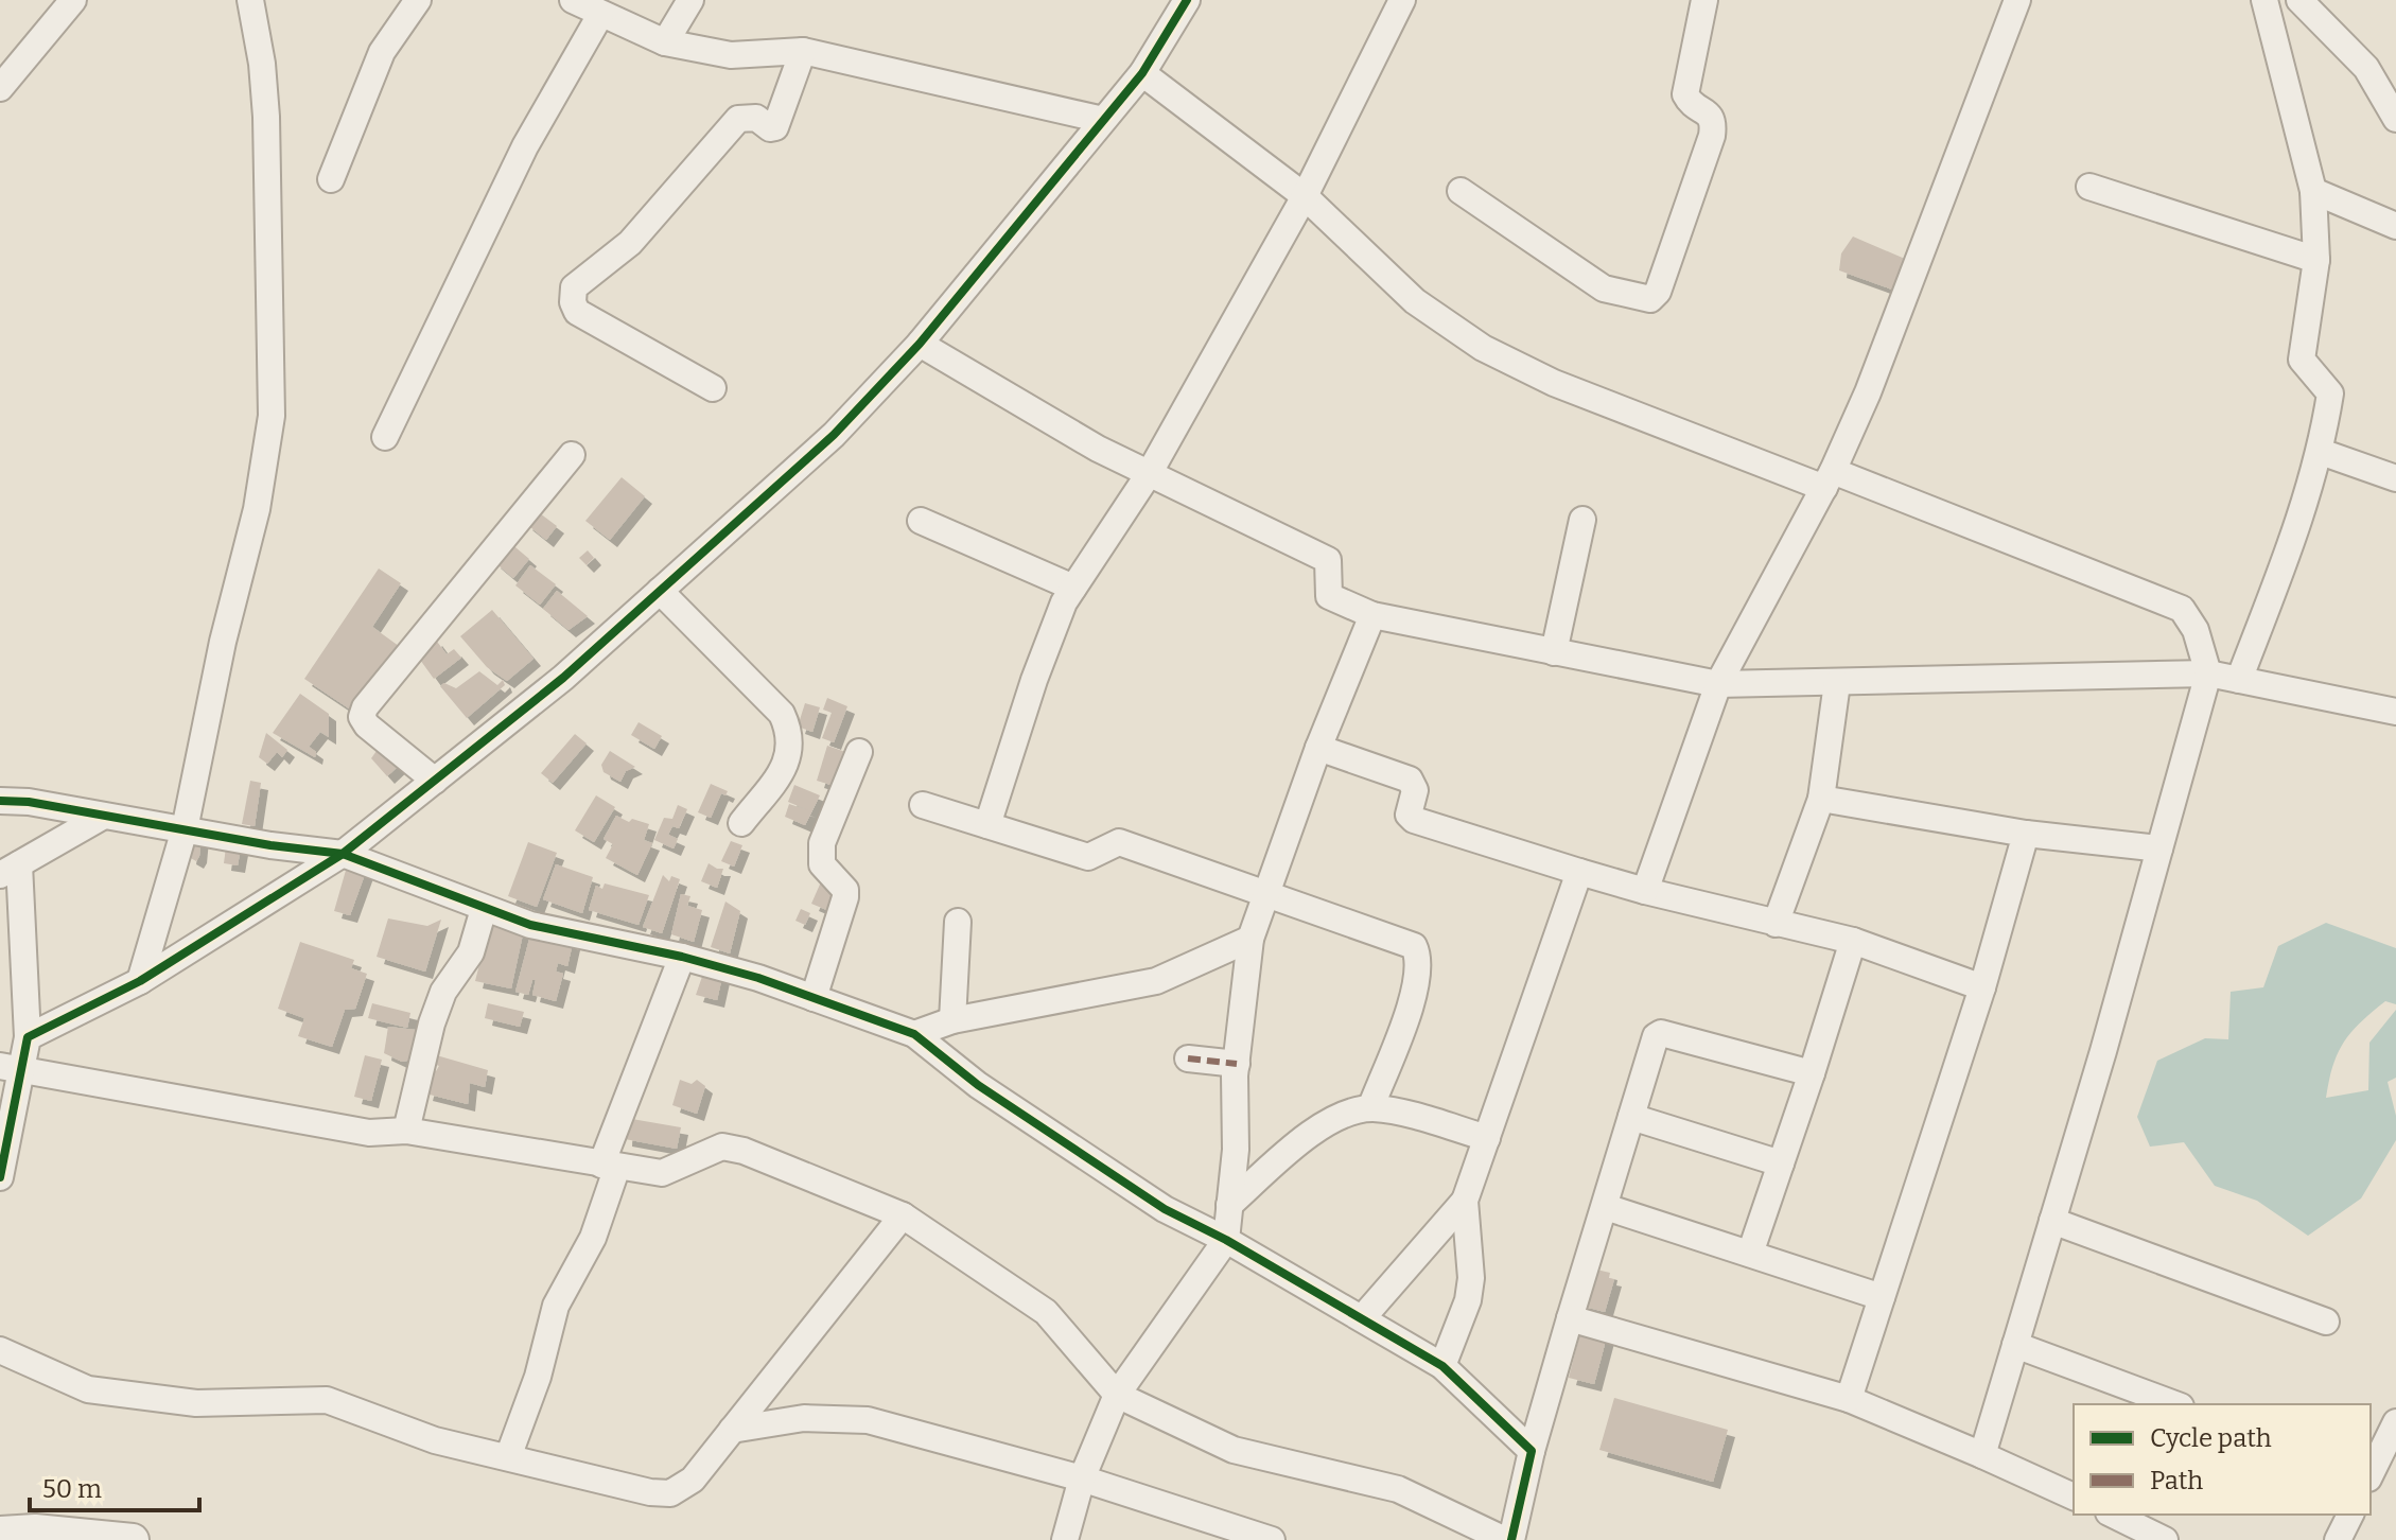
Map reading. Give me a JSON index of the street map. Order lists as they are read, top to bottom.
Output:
{
  "legend": ["Cycle path", "Path"],
  "scale_bar": "50 m"
}
